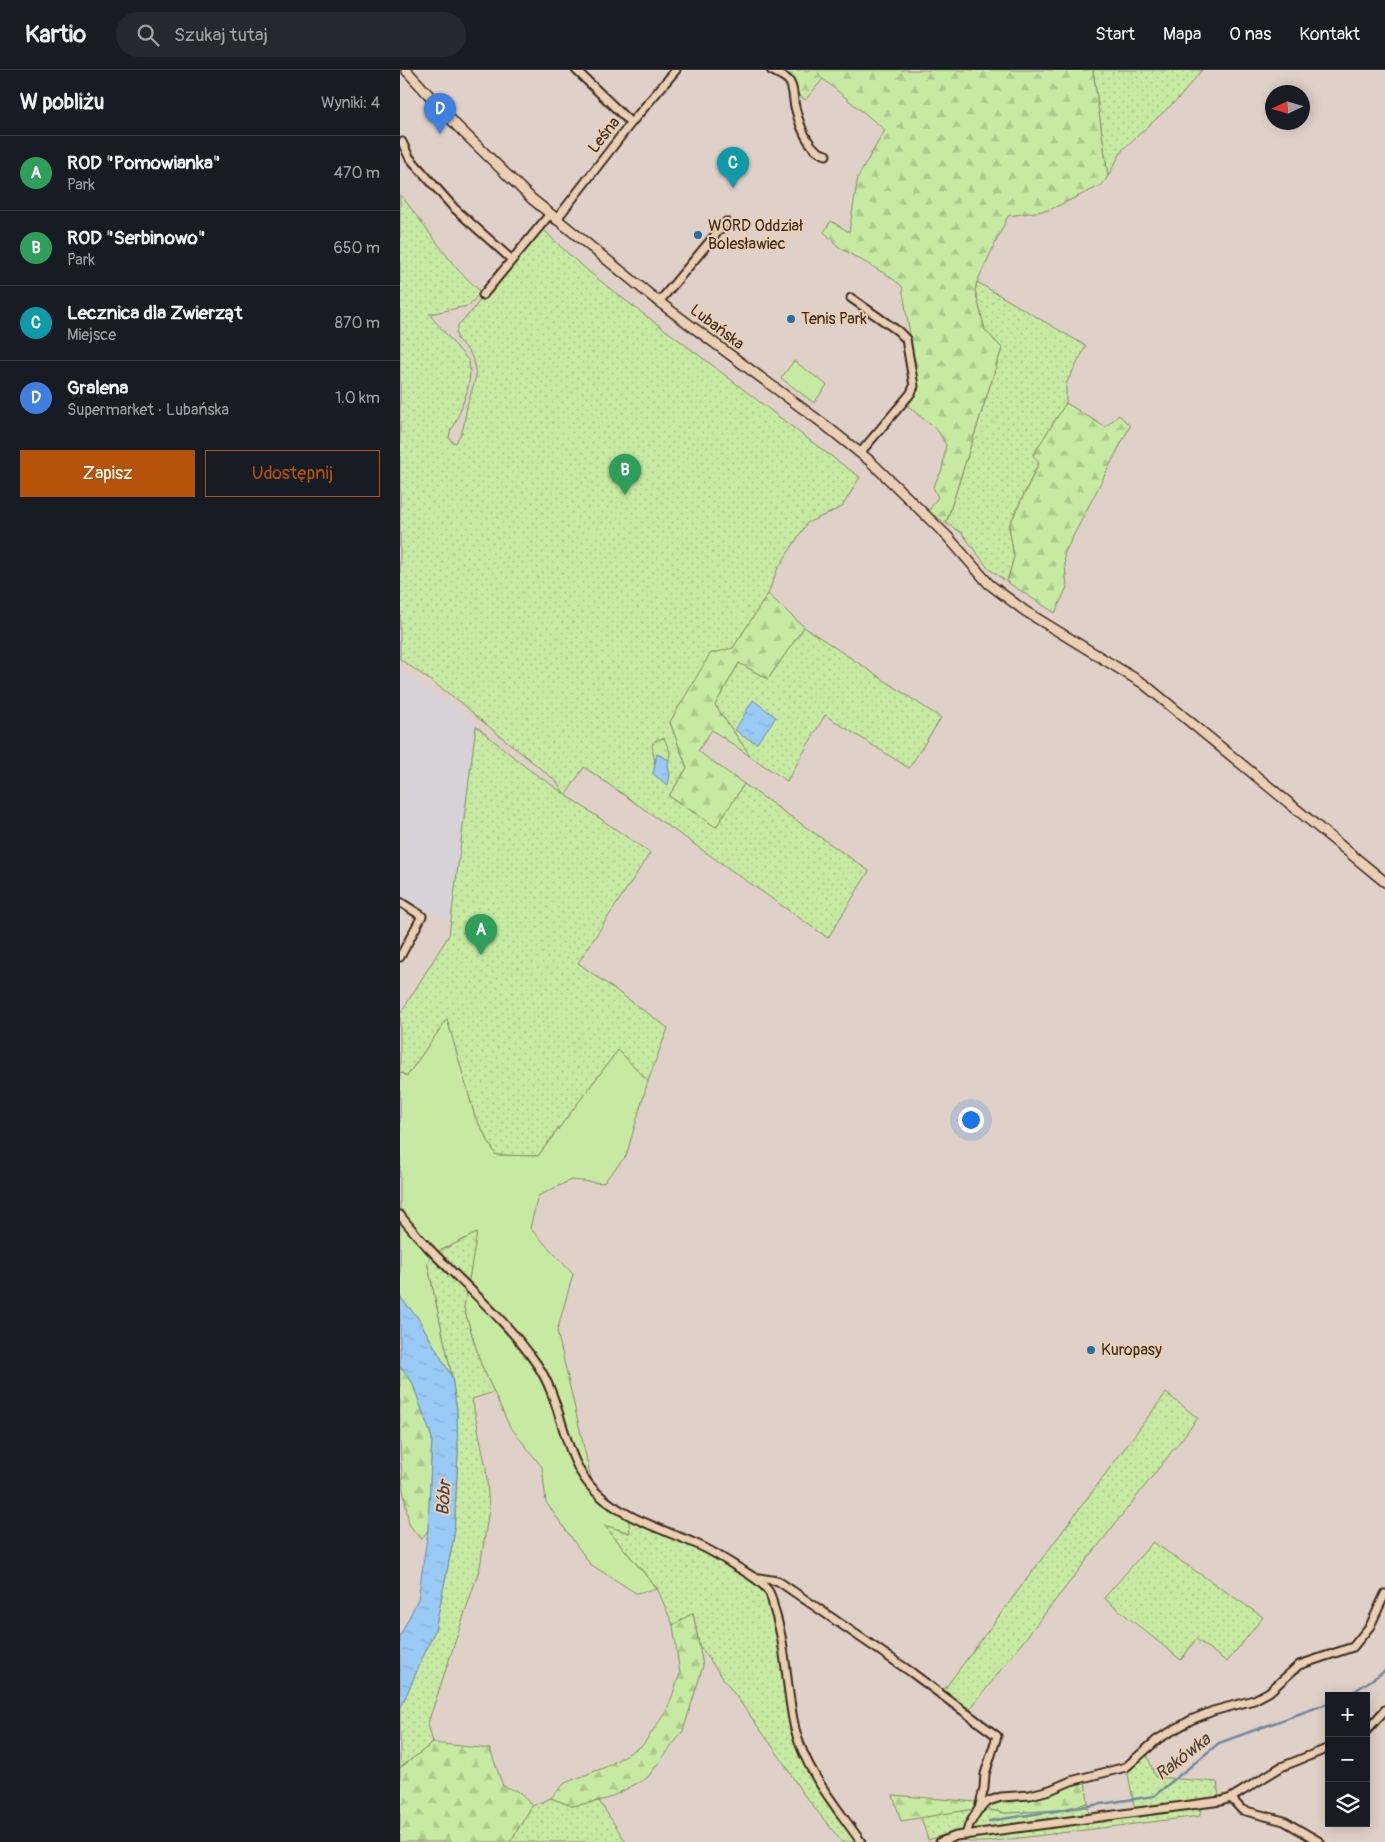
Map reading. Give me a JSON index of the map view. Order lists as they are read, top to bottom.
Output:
{
  "streets": {
    "street": ["Leśna", "Lubańska"]
  },
  "crossings": [
    ["Leśna", "Lubańska"]
  ],
  "water": ["Bóbr", "Rakówka"],
  "places": ["WORD Oddział Bolesławiec", "Tenis Park", "Kuropasy"],
  "north": "left",
  "page": {
    "header": "Kartio",
    "search": "Szukaj tutaj",
    "nav": [
      "Start",
      "Mapa",
      "O nas",
      "Kontakt"
    ],
    "heading": ["W pobliżu", "Wyniki: 4"],
    "pins": [
      "D",
      "C",
      "B",
      "A"
    ],
    "list": [
      {
        "mark": "A",
        "name": "ROD \"Pomowianka\"",
        "note": "Park",
        "value": "470 m"
      },
      {
        "mark": "B",
        "name": "ROD \"Serbinowo\"",
        "note": "Park",
        "value": "650 m"
      },
      {
        "mark": "C",
        "name": "Lecznica dla Zwierząt",
        "note": "Miejsce",
        "value": "870 m"
      },
      {
        "mark": "D",
        "name": "Gralena",
        "note": "Supermarket · Lubańska",
        "value": "1.0 km"
      }
    ],
    "buttons": ["Zapisz", "Udostępnij"],
    "map_buttons": ["+", "−"]
  }
}
